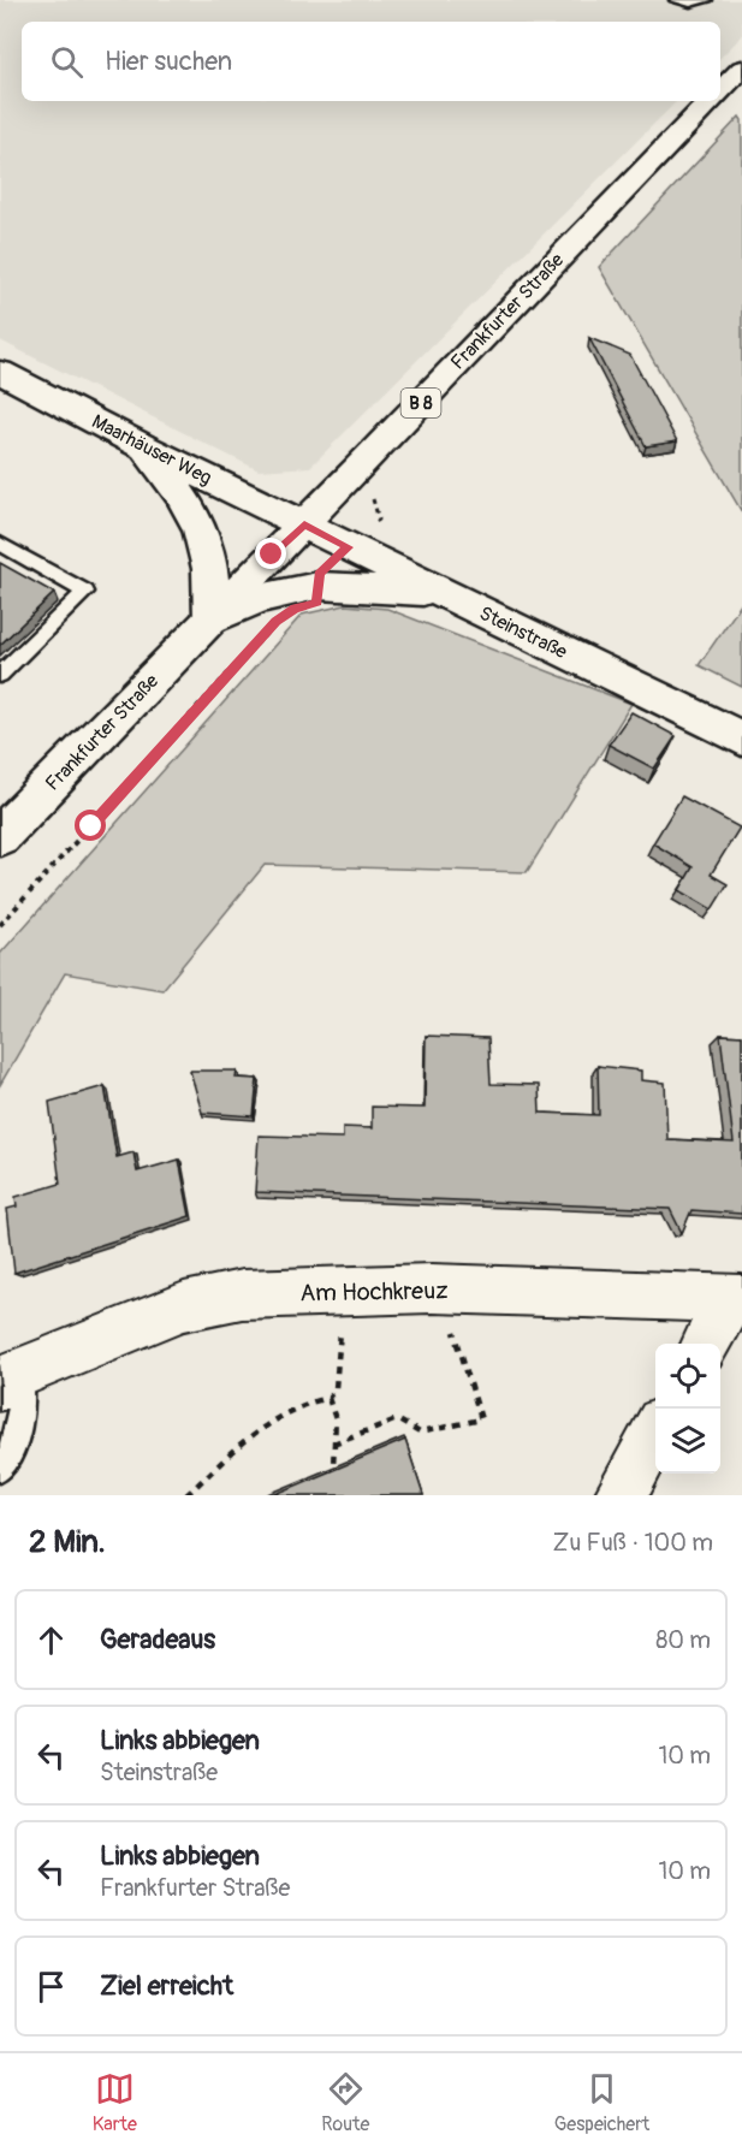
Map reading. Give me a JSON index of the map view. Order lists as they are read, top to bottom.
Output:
{
  "streets": {
    "main road": [
      "Frankfurter Straße",
      "B 8",
      "Maarhäuser Weg",
      "Steinstraße"
    ],
    "street": ["Am Hochkreuz"]
  },
  "crossings": [
    ["Frankfurter Straße", "Maarhäuser Weg"],
    ["Frankfurter Straße", "Steinstraße"],
    ["Maarhäuser Weg", "Steinstraße"]
  ],
  "page": {
    "search": "Hier suchen",
    "heading": ["2 Min.", "Zu Fuß · 100 m"],
    "list": [
      ["Geradeaus", "80 m"],
      ["Links abbiegen", "Steinstraße", "10 m"],
      ["Links abbiegen", "Frankfurter Straße", "10 m"],
      "Ziel erreicht"
    ],
    "nav": ["Karte", "Route", "Gespeichert"]
  }
}
